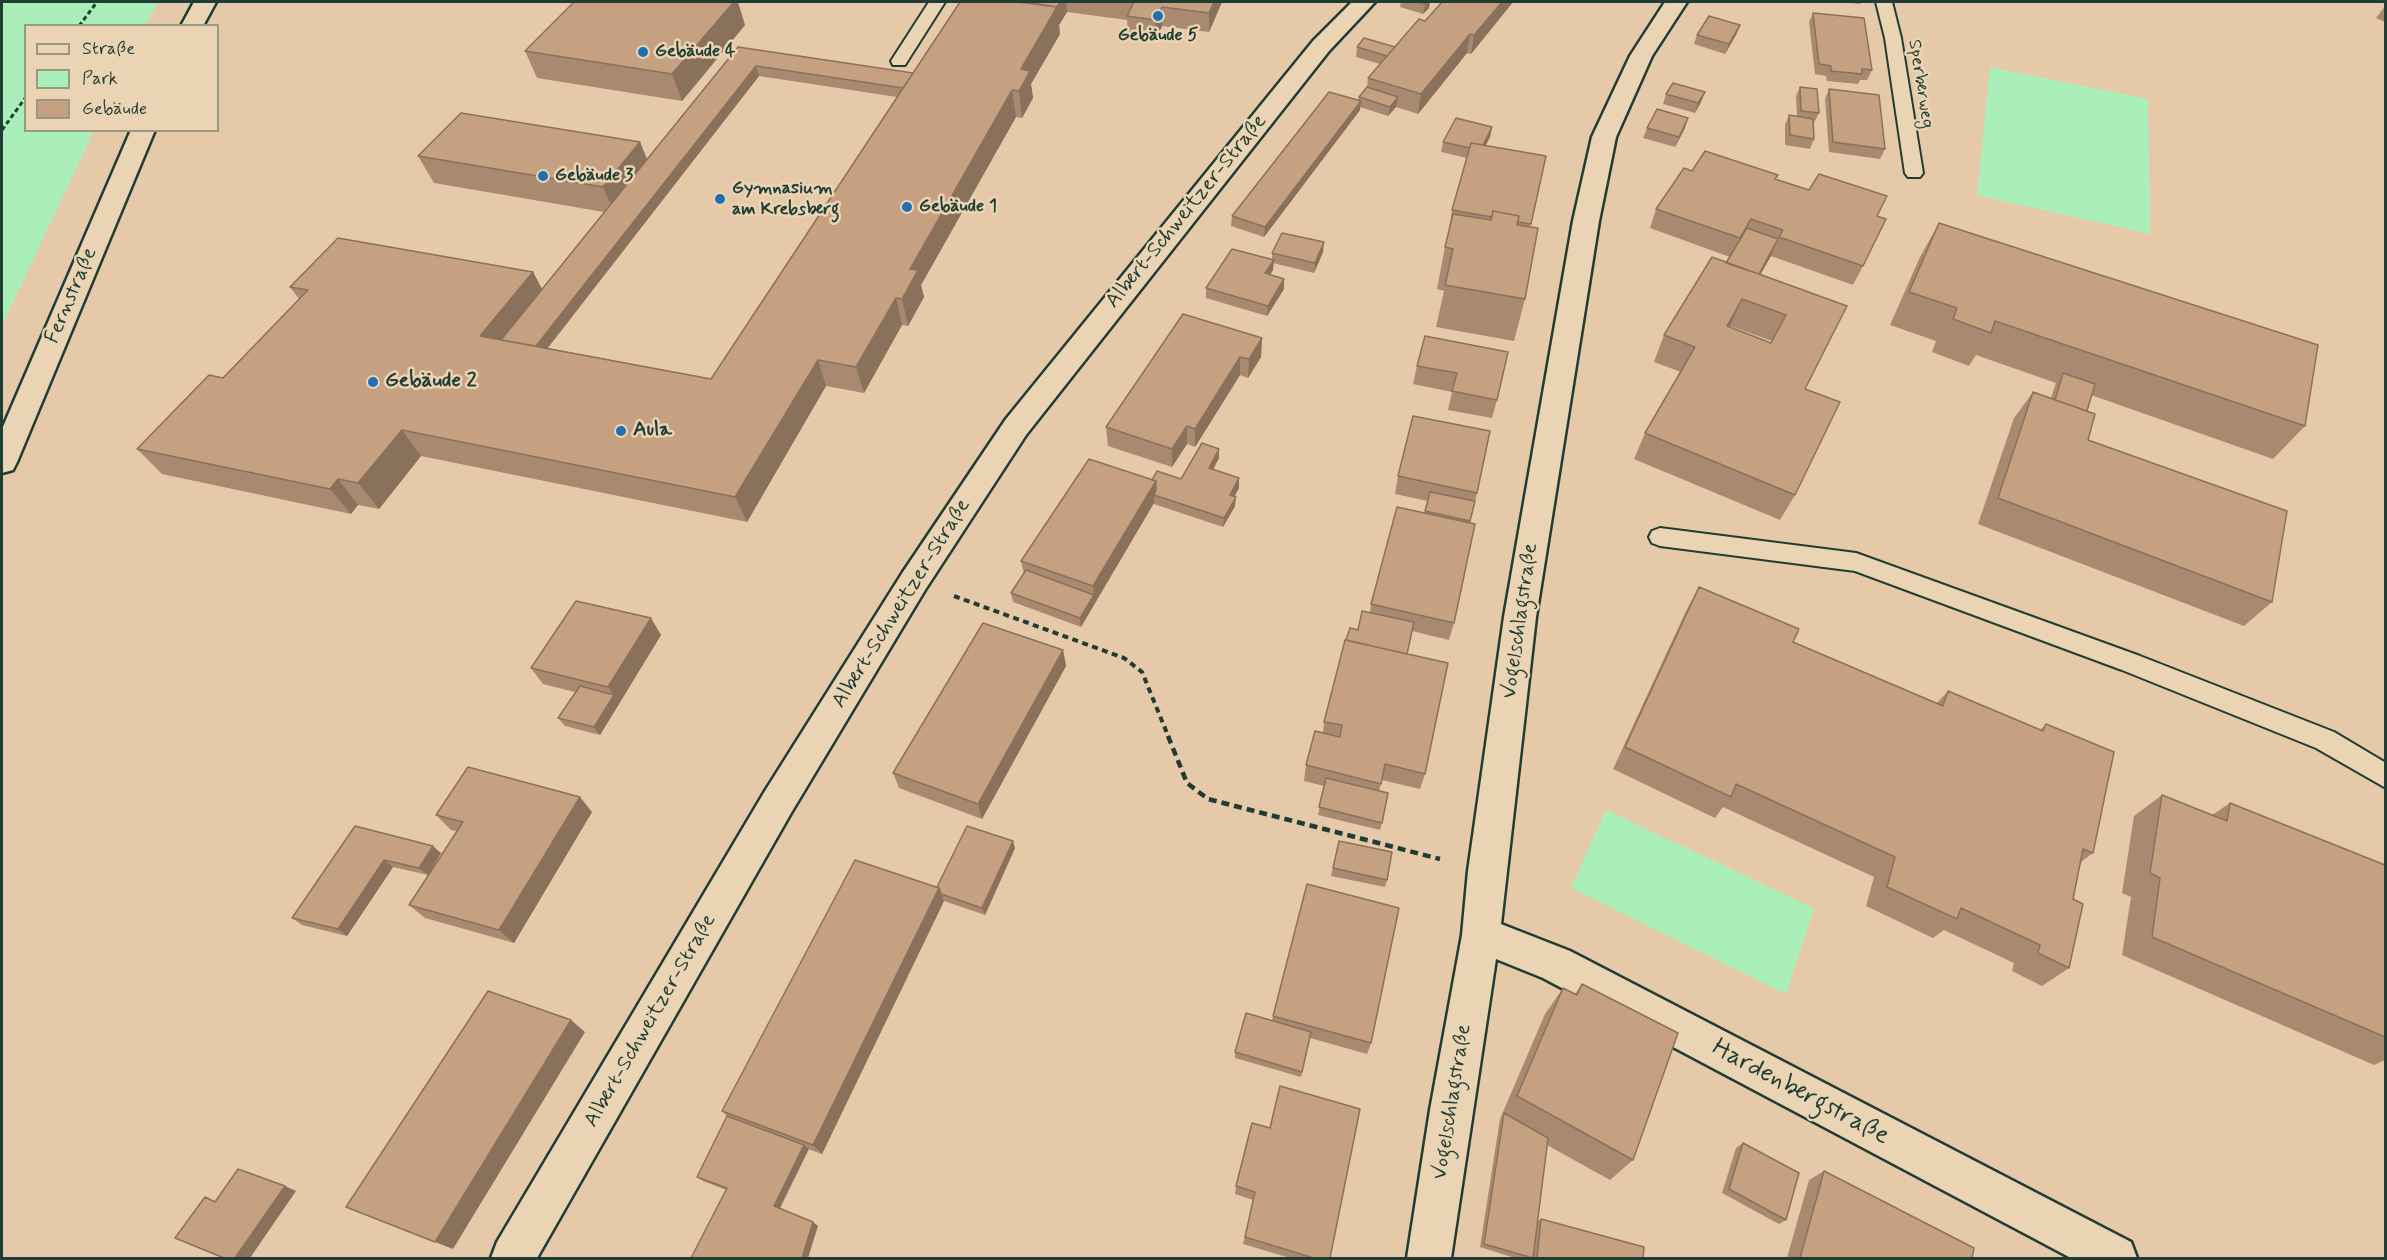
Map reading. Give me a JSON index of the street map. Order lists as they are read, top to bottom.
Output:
{
  "streets": {
    "street": [
      "Albert-Schweitzer-Straße",
      "Fernstraße",
      "Vogelschlagstraße",
      "Hardenbergstraße"
    ],
    "lane": ["Sperberweg"]
  },
  "crossings": [
    ["Vogelschlagstraße", "Hardenbergstraße"]
  ],
  "places": [
    "Gebäude 5",
    "Gebäude 4",
    "Gebäude 3",
    "Gymnasium am Krebsberg",
    "Gebäude 1",
    "Gebäude 2",
    "Aula"
  ],
  "legend": ["Straße", "Park", "Gebäude"]
}
